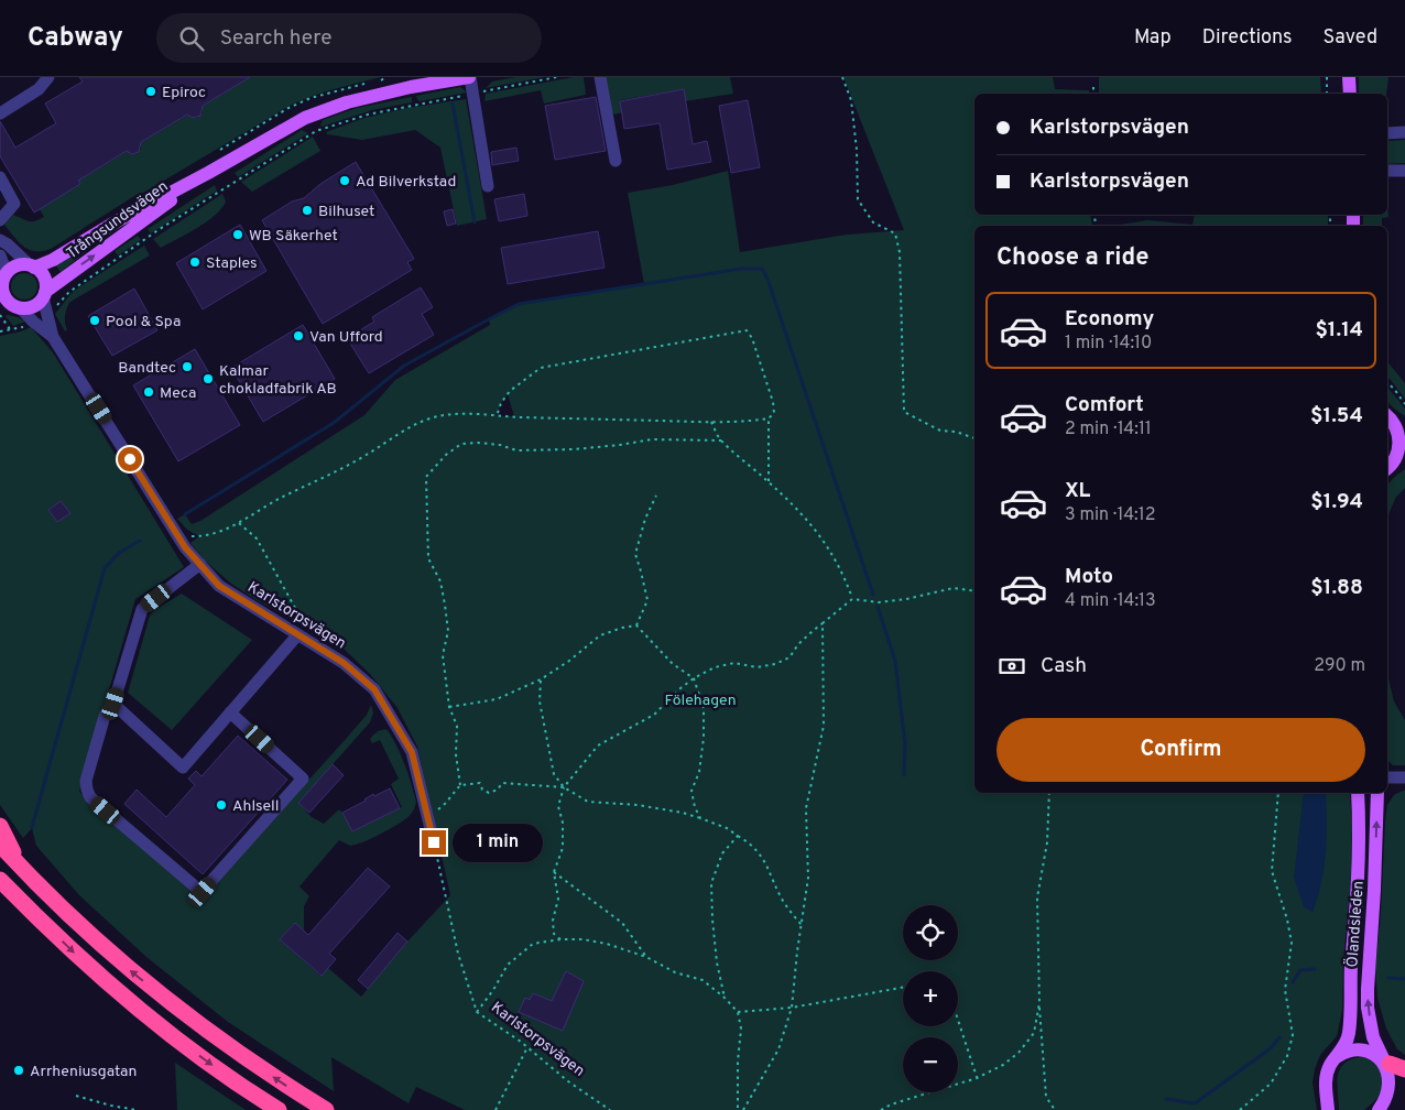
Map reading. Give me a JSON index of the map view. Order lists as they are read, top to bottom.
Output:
{
  "streets": {
    "main road": ["Trångsundsvägen", "Ölandsleden"],
    "street": ["Karlstorpsvägen"]
  },
  "crossings": [
    ["Trångsundsvägen", "Karlstorpsvägen"]
  ],
  "parks": ["Fölehagen"],
  "places": [
    "Epiroc",
    "Ad Bilverkstad",
    "Bilhuset",
    "WB Säkerhet",
    "Staples",
    "Pool & Spa",
    "Van Ufford",
    "Bandtec",
    "Kalmar chokladfabrik AB",
    "Meca",
    "Ahlsell",
    "Arrheniusgatan"
  ],
  "page": {
    "header": "Cabway",
    "search": "Search here",
    "nav": ["Map", "Directions", "Saved"],
    "banner": ["Karlstorpsvägen", "Karlstorpsvägen"],
    "heading": "Choose a ride",
    "list": [
      {
        "name": "Economy",
        "note": "1 min · 14:10",
        "value": "$1.14"
      },
      {
        "name": "Comfort",
        "note": "2 min · 14:11",
        "value": "$1.54"
      },
      {
        "name": "XL",
        "note": "3 min · 14:12",
        "value": "$1.94"
      },
      {
        "name": "Moto",
        "note": "4 min · 14:13",
        "value": "$1.88"
      }
    ],
    "pay": ["Cash", "290 m"],
    "buttons": "Confirm",
    "bubble": "1 min",
    "map_buttons": ["+", "−"]
  }
}
